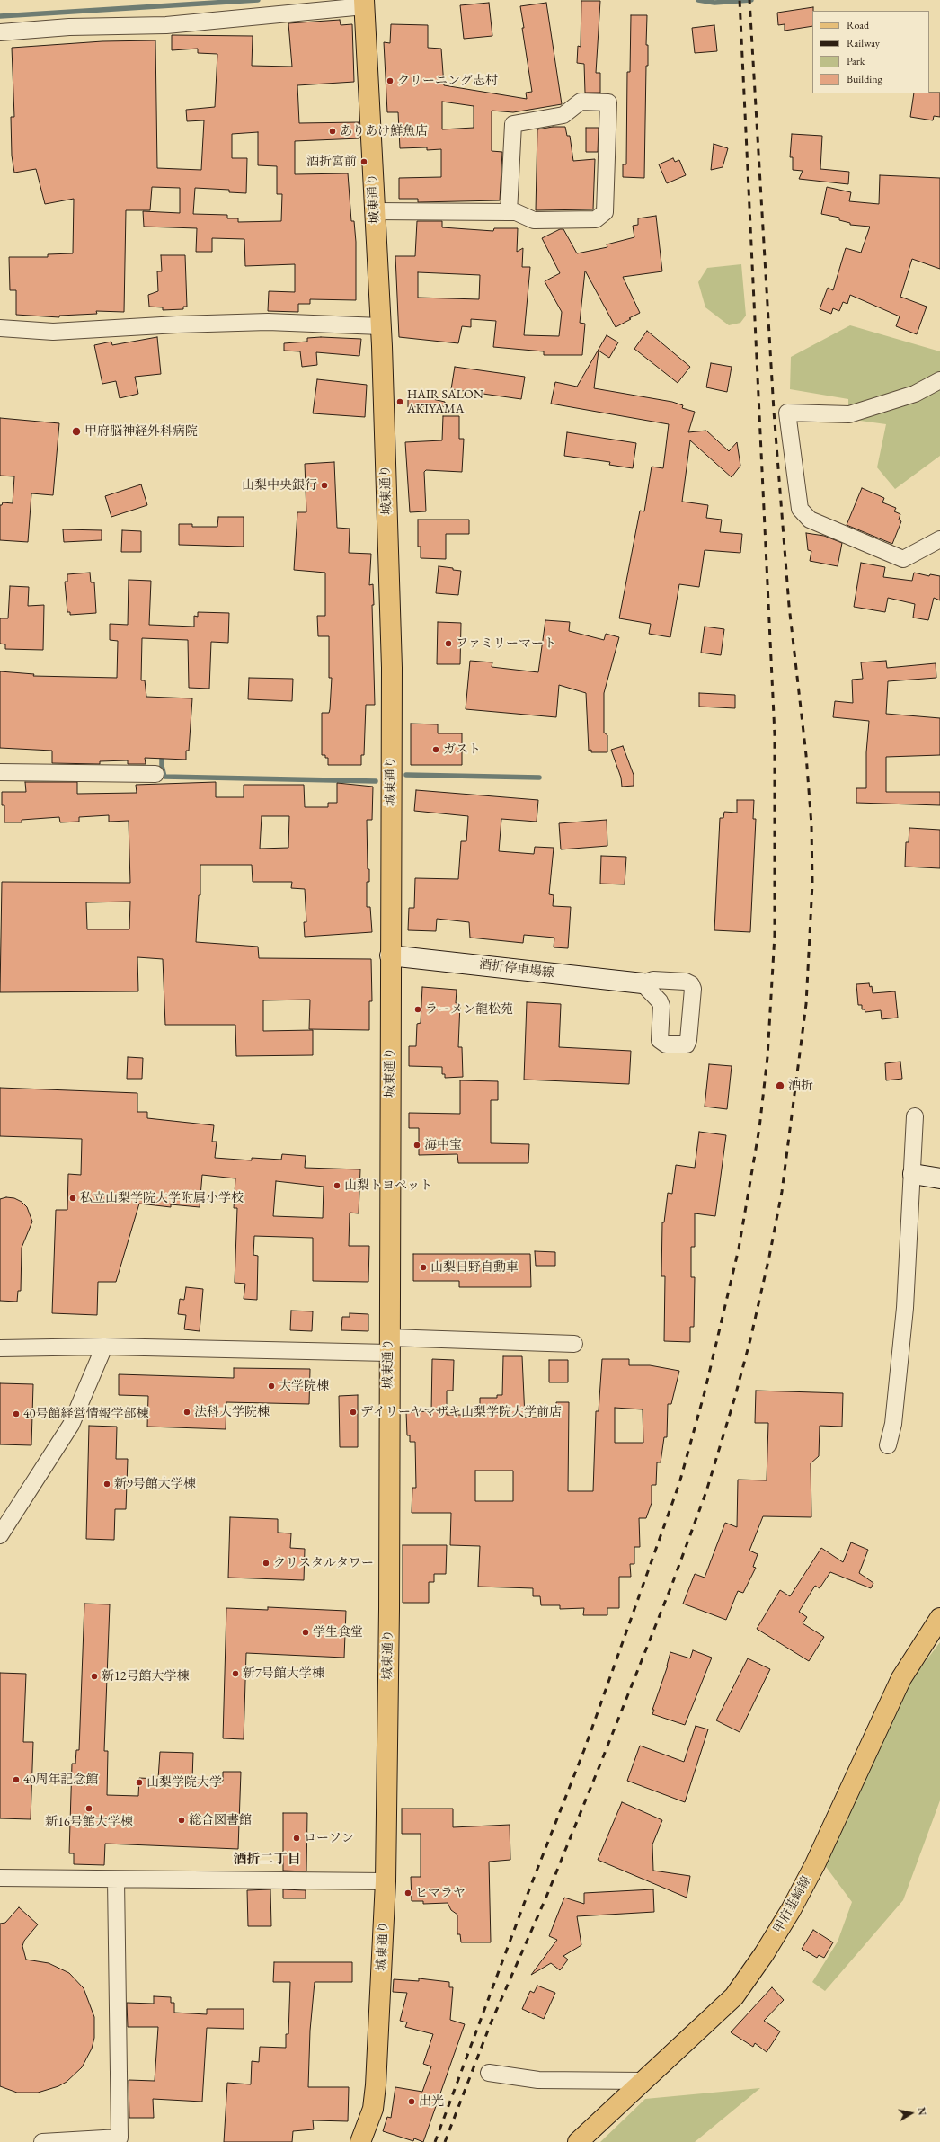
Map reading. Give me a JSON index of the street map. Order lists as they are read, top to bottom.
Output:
{
  "streets": {
    "main road": ["城東通り", "酒折停車場線", "甲府韮崎線"]
  },
  "crossings": [
    ["城東通り", "酒折停車場線"]
  ],
  "districts": ["酒折二丁目"],
  "places": [
    "クリーニング志村",
    "ありあけ鮮魚店",
    "酒折宮前",
    "HAIR SALON AKIYAMA",
    "甲府脳神経外科病院",
    "山梨中央銀行",
    "ファミリーマート",
    "ガスト",
    "ラーメン龍松苑",
    "酒折",
    "海中宝",
    "山梨トヨペット",
    "私立山梨学院大学附属小学校",
    "山梨日野自動車",
    "大学院棟",
    "法科大学院棟",
    "デイリーヤマザキ山梨学院大学前店",
    "40号館経営情報学部棟",
    "新9号館大学棟",
    "クリスタルタワー",
    "学生食堂",
    "新7号館大学棟",
    "新12号館大学棟",
    "40周年記念館",
    "山梨学院大学",
    "新16号館大学棟",
    "総合図書館",
    "ローソン",
    "ヒマラヤ",
    "出光"
  ],
  "legend": [
    "Road",
    "Railway",
    "Park",
    "Building"
  ],
  "north": "right"
}
